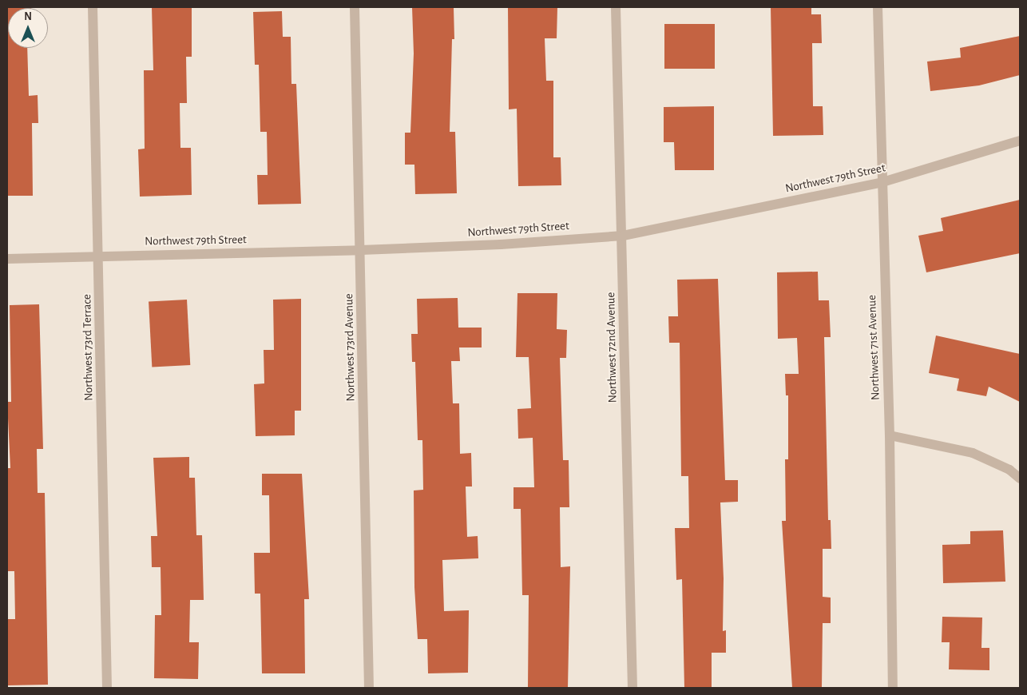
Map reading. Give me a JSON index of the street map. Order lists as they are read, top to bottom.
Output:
{
  "streets": {
    "street": [
      "Northwest 79th Street",
      "Northwest 73rd Terrace",
      "Northwest 73rd Avenue",
      "Northwest 72nd Avenue",
      "Northwest 71st Avenue"
    ]
  },
  "crossings": [
    ["Northwest 79th Street", "Northwest 73rd Terrace"],
    ["Northwest 79th Street", "Northwest 73rd Avenue"],
    ["Northwest 79th Street", "Northwest 72nd Avenue"],
    ["Northwest 79th Street", "Northwest 71st Avenue"]
  ],
  "north": "top"
}
